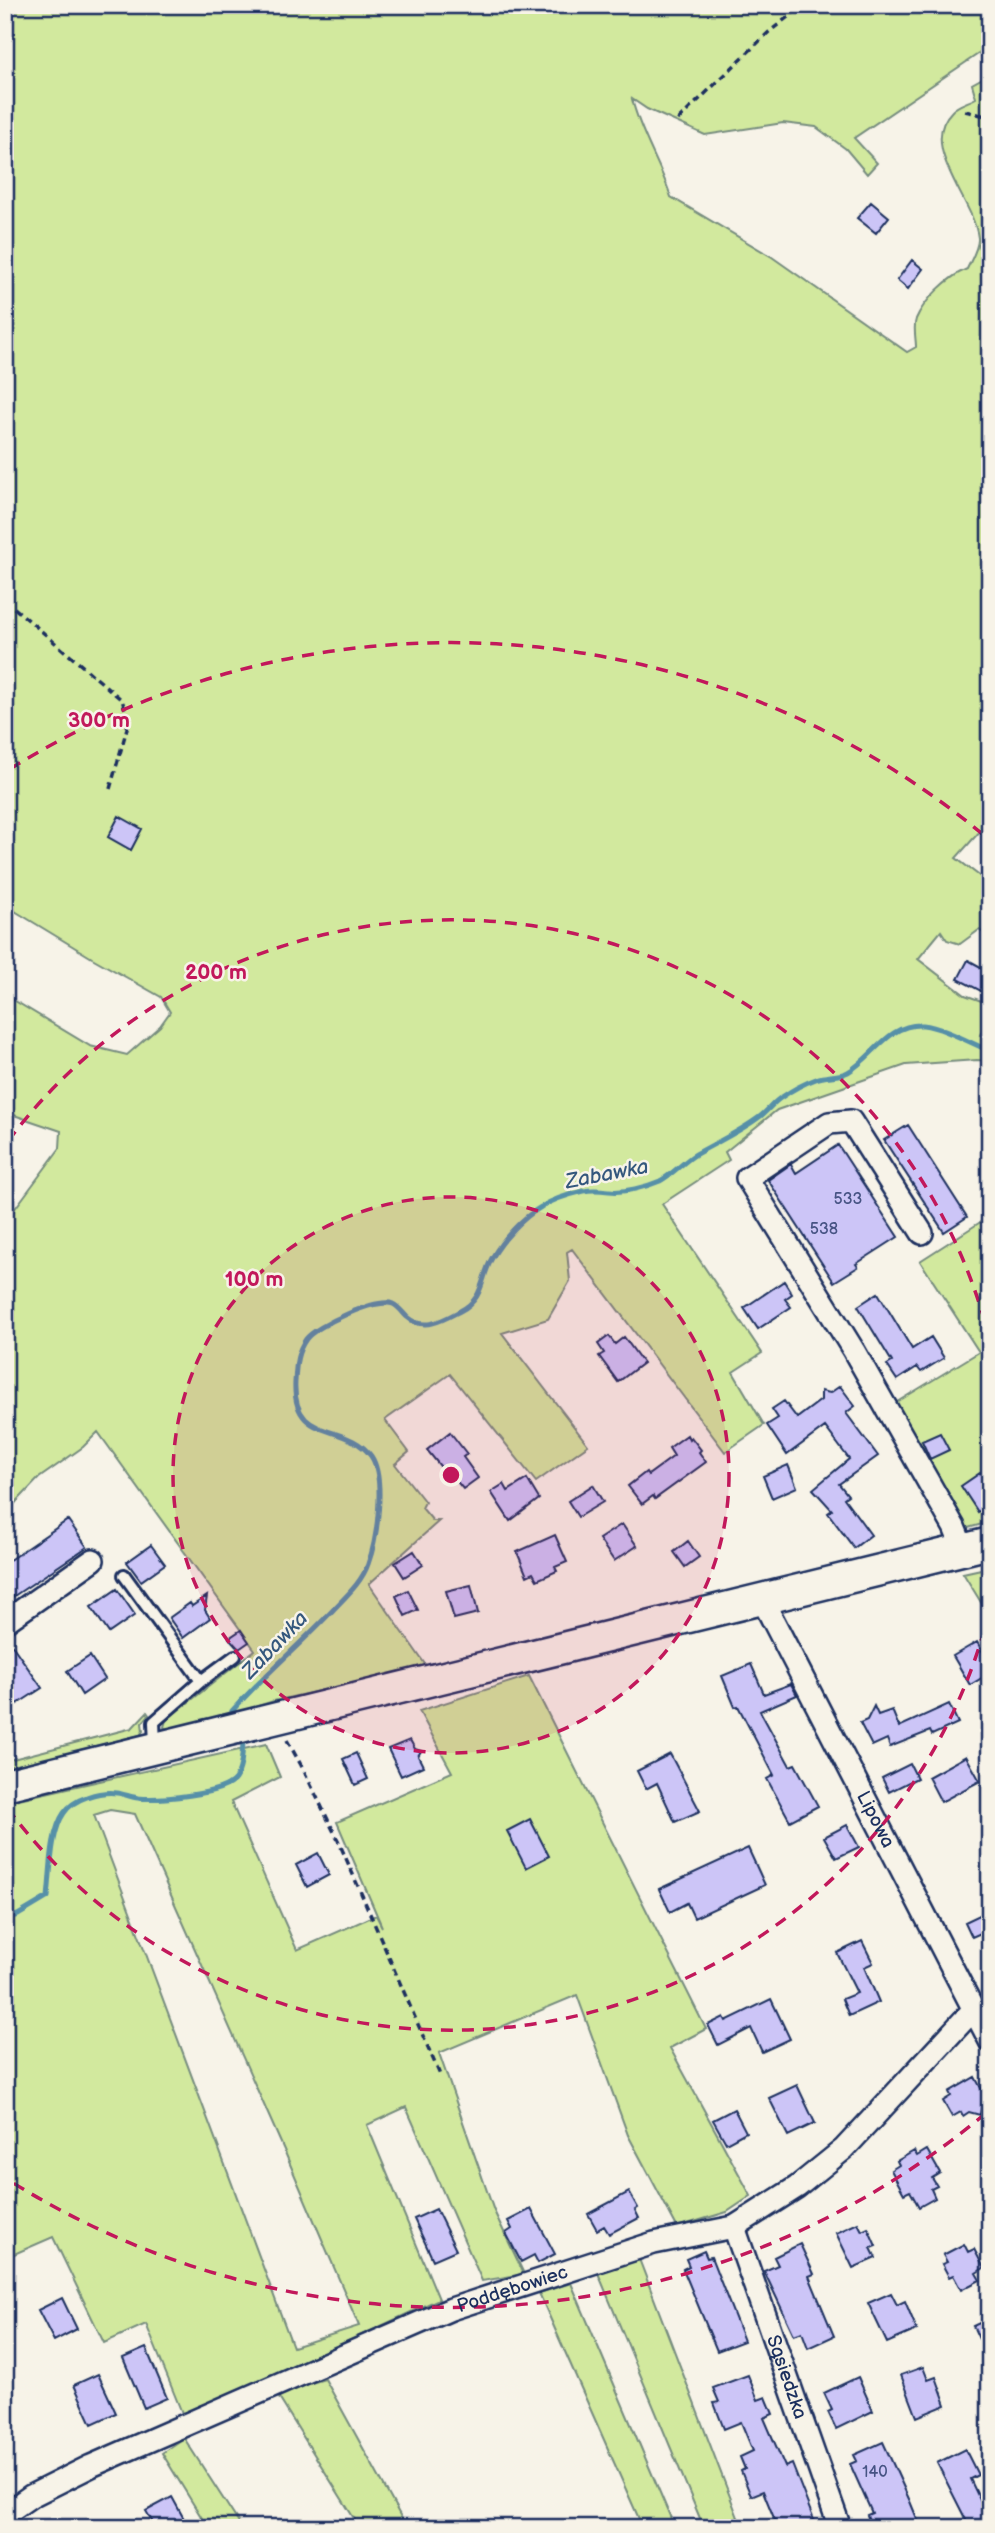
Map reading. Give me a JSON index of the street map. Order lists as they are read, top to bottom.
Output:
{
  "streets": {
    "street": ["Lipowa", "Poddębowiec", "Sąsiedzka"]
  },
  "crossings": [
    ["Lipowa", "Poddębowiec"],
    ["Poddębowiec", "Sąsiedzka"]
  ],
  "water": ["Zabawka"],
  "house_numbers": ["533", "538", "140"],
  "rings": ["300 m", "200 m", "100 m"]
}
